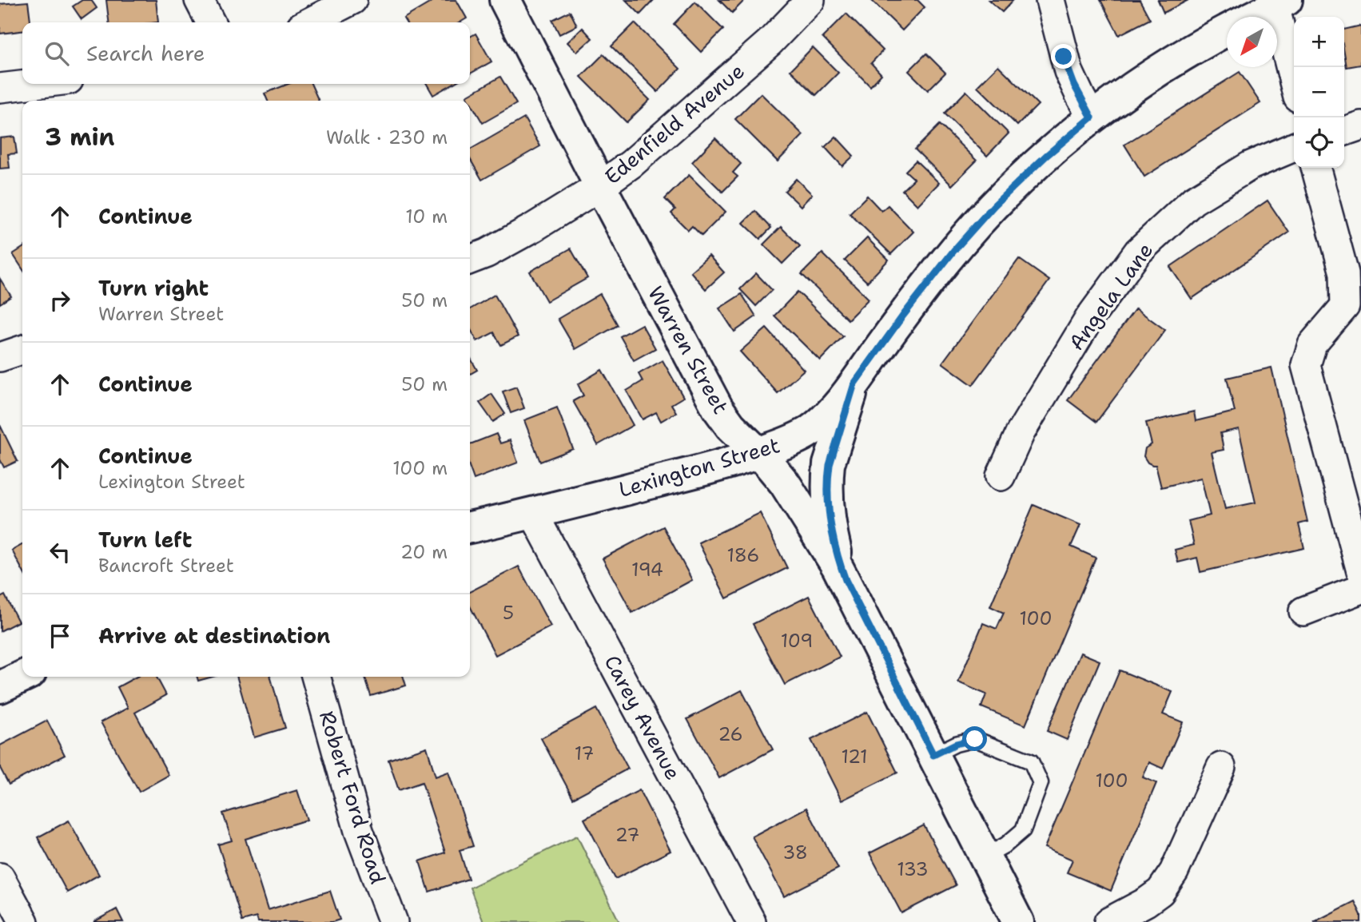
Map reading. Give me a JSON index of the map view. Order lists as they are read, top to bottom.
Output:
{
  "streets": {
    "street": [
      "Edenfield Avenue",
      "Angela Lane",
      "Warren Street",
      "Lexington Street",
      "Carey Avenue",
      "Robert Ford Road"
    ]
  },
  "crossings": [
    ["Edenfield Avenue", "Warren Street"],
    ["Warren Street", "Lexington Street"],
    ["Lexington Street", "Carey Avenue"]
  ],
  "house_numbers": [
    "186",
    "194",
    "5",
    "100",
    "109",
    "26",
    "17",
    "121",
    "100",
    "27",
    "38",
    "133"
  ],
  "north": "bottom left",
  "page": {
    "map_buttons": ["+", "−"],
    "search": "Search here",
    "heading": ["3 min", "Walk · 230 m"],
    "list": [
      ["Continue", "10 m"],
      ["Turn right", "Warren Street", "50 m"],
      ["Continue", "50 m"],
      ["Continue", "Lexington Street", "100 m"],
      ["Turn left", "Bancroft Street", "20 m"],
      "Arrive at destination"
    ]
  }
}
